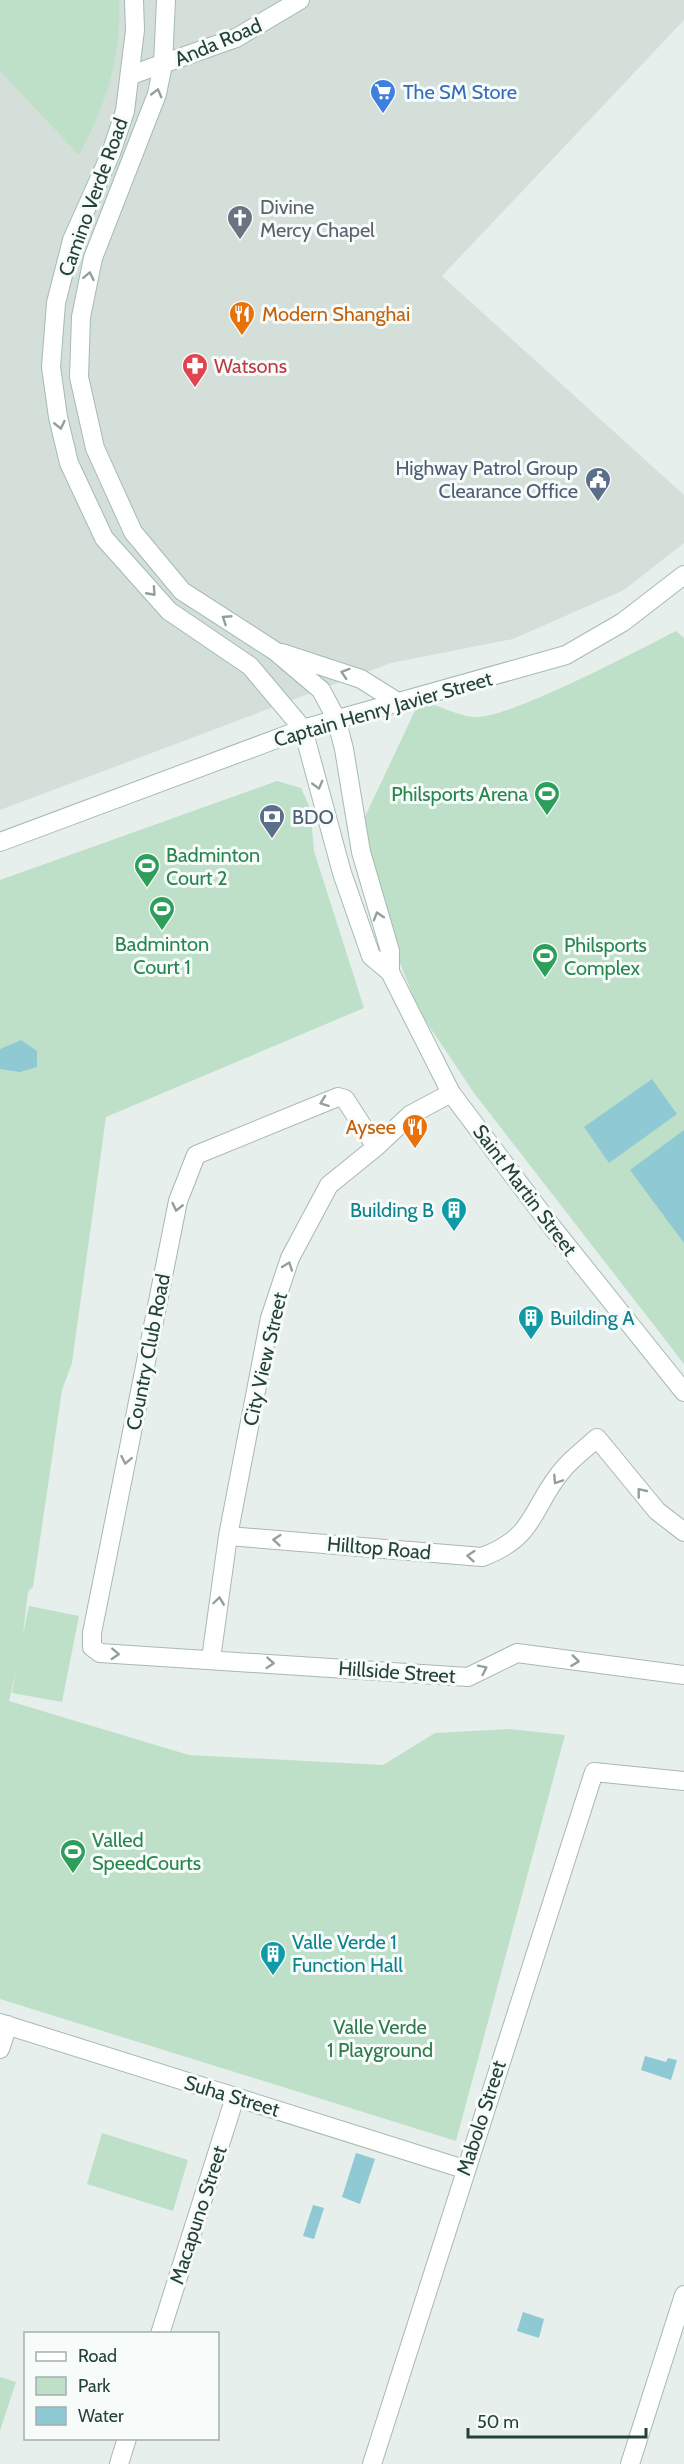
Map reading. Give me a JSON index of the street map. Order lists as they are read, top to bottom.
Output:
{
  "streets": {
    "street": [
      "Anda Road",
      "Camino Verde Road",
      "Captain Henry Javier Street",
      "Saint Martin Street",
      "Country Club Road",
      "City View Street",
      "Hilltop Road",
      "Hillside Street",
      "Suha Street",
      "Mabolo Street",
      "Macapuno Street"
    ]
  },
  "crossings": [
    ["Anda Road", "Camino Verde Road"],
    ["Camino Verde Road", "Captain Henry Javier Street"],
    ["Camino Verde Road", "Saint Martin Street"],
    ["Captain Henry Javier Street", "Saint Martin Street"],
    ["Saint Martin Street", "City View Street"],
    ["Country Club Road", "City View Street"],
    ["Country Club Road", "Hillside Street"],
    ["City View Street", "Hilltop Road"],
    ["City View Street", "Hillside Street"],
    ["Suha Street", "Mabolo Street"],
    ["Suha Street", "Macapuno Street"]
  ],
  "one_way": ["City View Street", "Hilltop Road", "Hillside Street"],
  "parks": ["Valle Verde 1 Playground"],
  "places": {
    "supermarket": ["The SM Store"],
    "church": ["Divine Mercy Chapel"],
    "restaurant": ["Modern Shanghai", "Aysee"],
    "pharmacy": ["Watsons"],
    "public building": ["Highway Patrol Group Clearance Office"],
    "sports": [
      "Philsports Arena",
      "Badminton Court 2",
      "Badminton Court 1",
      "Philsports Complex",
      "Valled SpeedCourts"
    ],
    "bank": ["BDO"],
    "building": ["Building B", "Building A", "Valle Verde 1 Function Hall"]
  },
  "legend": ["Road", "Park", "Water"],
  "scale_bar": "50 m"
}
